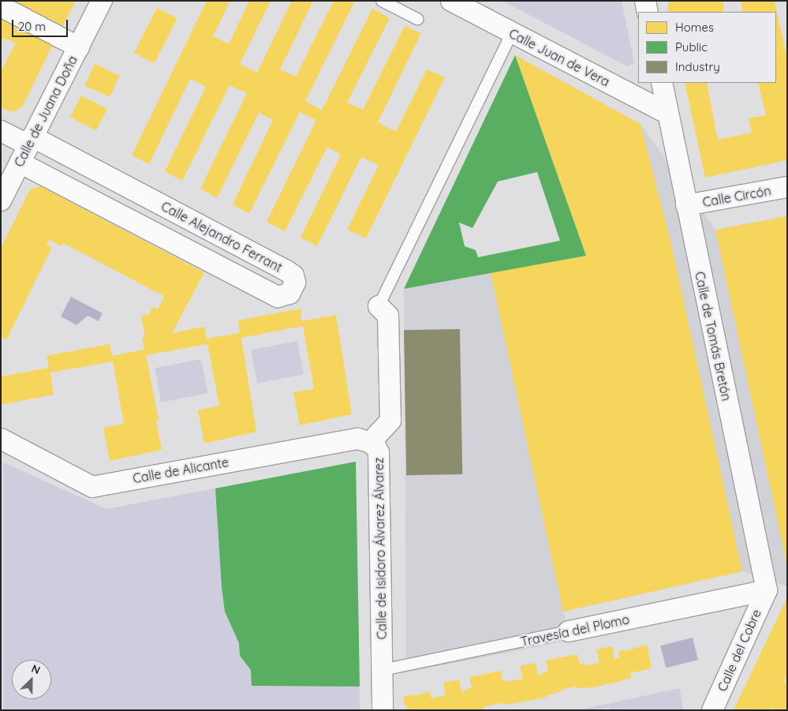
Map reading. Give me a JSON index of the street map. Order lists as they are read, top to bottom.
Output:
{
  "streets": {
    "street": [
      "Calle Juan de Vera",
      "Calle de Juana Doña",
      "Calle Circón",
      "Calle Alejandro Ferrant",
      "Calle de Tomás Bretón",
      "Calle de Alicante",
      "Calle de Isidoro Álvarez Álvarez",
      "Travesía del Plomo",
      "Calle del Cobre"
    ]
  },
  "crossings": [
    ["Calle Juan de Vera", "Calle de Tomás Bretón"],
    ["Calle de Juana Doña", "Calle Alejandro Ferrant"],
    ["Calle Circón", "Calle de Tomás Bretón"],
    ["Calle de Tomás Bretón", "Travesía del Plomo"],
    ["Calle de Tomás Bretón", "Calle del Cobre"],
    ["Calle de Alicante", "Calle de Isidoro Álvarez Álvarez"],
    ["Calle de Isidoro Álvarez Álvarez", "Travesía del Plomo"],
    ["Travesía del Plomo", "Calle del Cobre"]
  ],
  "legend": ["Homes", "Public", "Industry"],
  "scale_bar": "20 m",
  "north": "top right"
}
